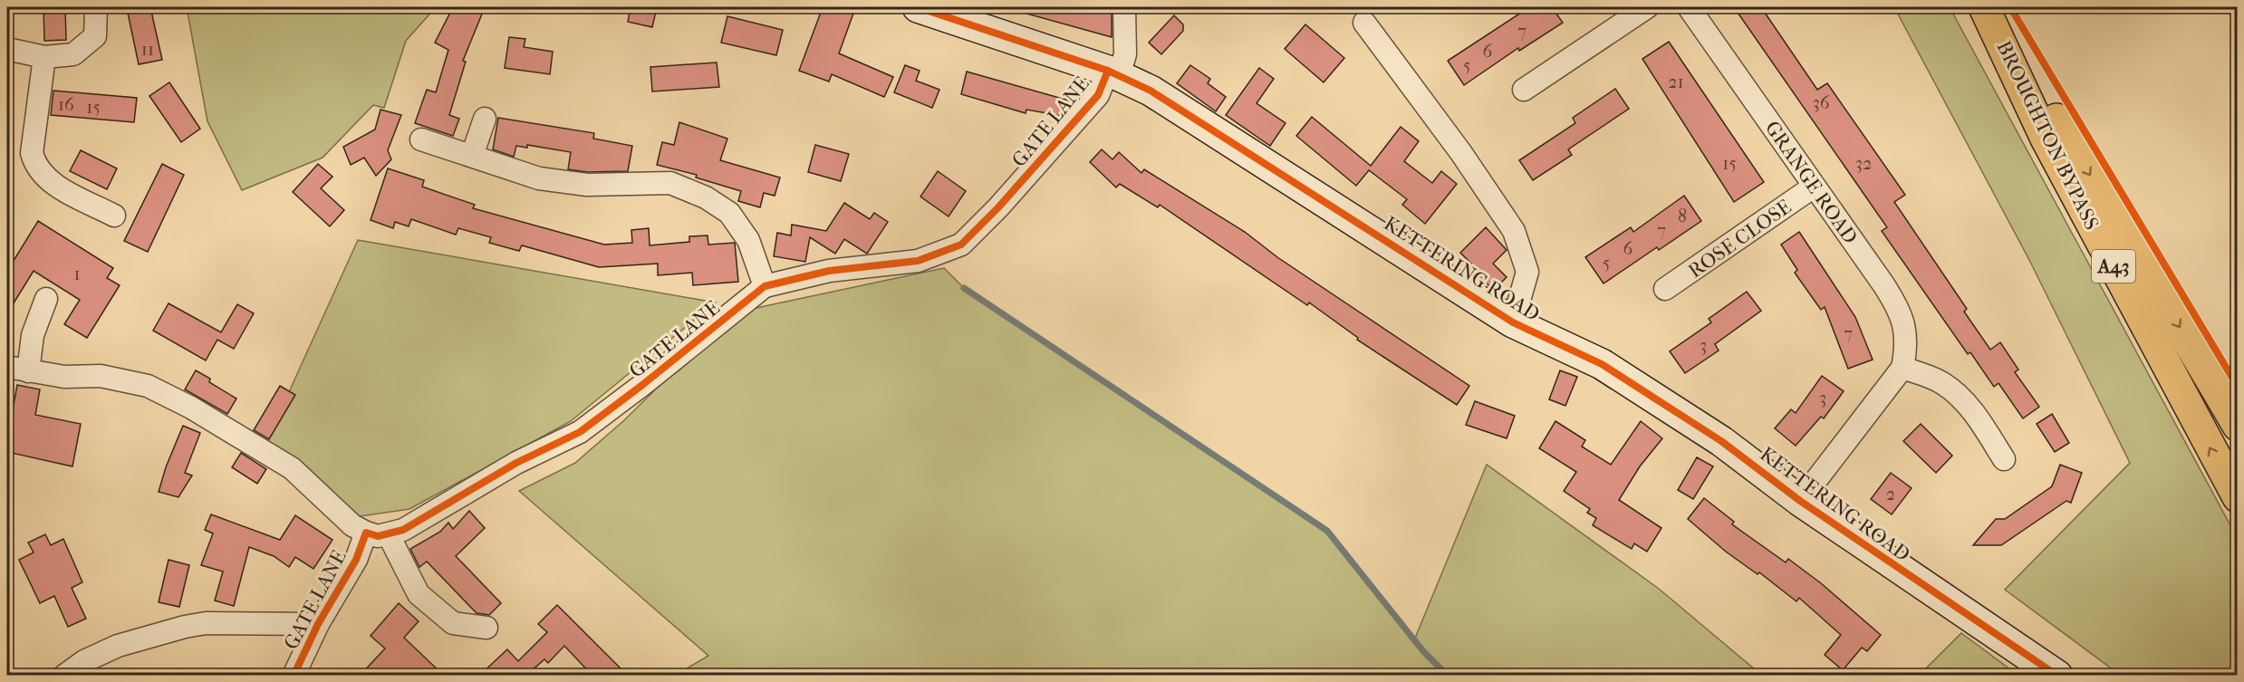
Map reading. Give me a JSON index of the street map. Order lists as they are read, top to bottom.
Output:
{
  "streets": {
    "highway": ["BROUGHTON BYPASS", "A43"],
    "street": [
      "GATE LANE",
      "GRANGE ROAD",
      "ROSE CLOSE",
      "KETTERING ROAD"
    ]
  },
  "crossings": [
    ["GATE LANE", "KETTERING ROAD"],
    ["GRANGE ROAD", "ROSE CLOSE"]
  ],
  "house_numbers": [
    "7",
    "11",
    "6",
    "5",
    "21",
    "36",
    "16",
    "15",
    "15",
    "32",
    "8",
    "7",
    "6",
    "5",
    "1",
    "7",
    "3",
    "3",
    "2"
  ]
}
